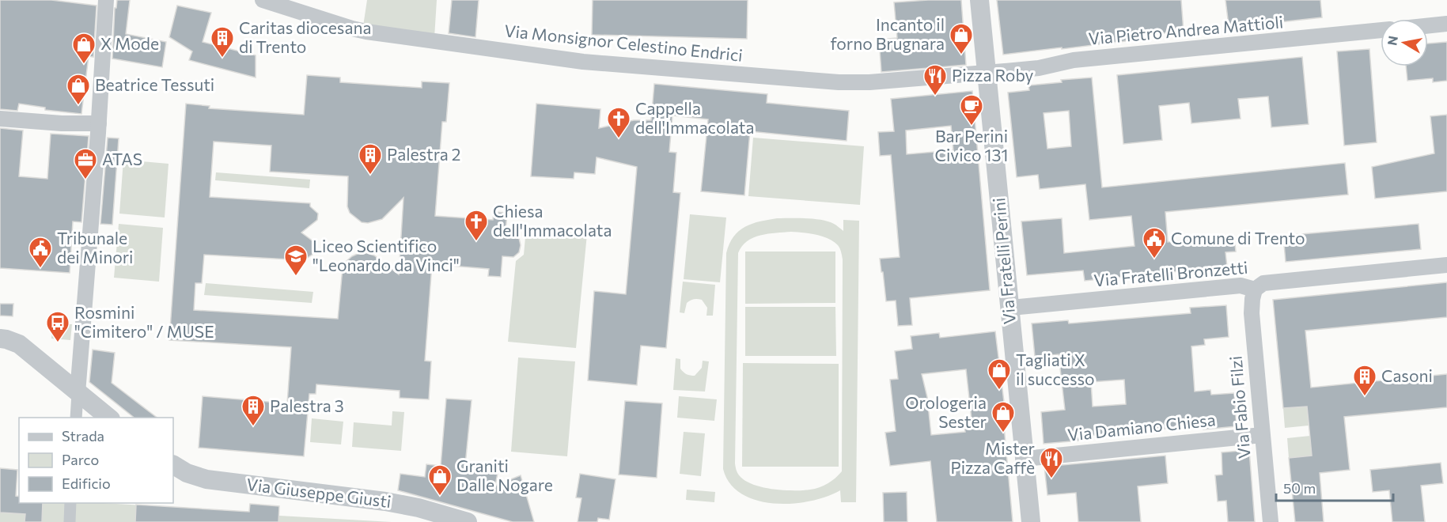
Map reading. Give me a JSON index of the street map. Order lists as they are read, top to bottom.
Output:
{
  "streets": {
    "street": [
      "Via Pietro Andrea Mattioli",
      "Via Monsignor Celestino Endrici",
      "Via Fratelli Perini",
      "Via Fratelli Bronzetti",
      "Via Fabio Filzi",
      "Via Damiano Chiesa",
      "Via Giuseppe Giusti"
    ]
  },
  "crossings": [
    ["Via Pietro Andrea Mattioli", "Via Monsignor Celestino Endrici"],
    ["Via Pietro Andrea Mattioli", "Via Fratelli Perini"],
    ["Via Monsignor Celestino Endrici", "Via Fratelli Perini"],
    ["Via Fratelli Perini", "Via Fratelli Bronzetti"],
    ["Via Fratelli Perini", "Via Damiano Chiesa"],
    ["Via Fratelli Bronzetti", "Via Fabio Filzi"],
    ["Via Fabio Filzi", "Via Damiano Chiesa"]
  ],
  "places": {
    "shop": [
      "Incanto il forno Brugnara",
      "X Mode",
      "Beatrice Tessuti",
      "Tagliati X il successo",
      "Orologeria Sester",
      "Graniti Dalle Nogare"
    ],
    "building": [
      "Caritas diocesana di Trento",
      "Palestra 2",
      "Casoni",
      "Palestra 3"
    ],
    "restaurant": ["Pizza Roby", "Mister Pizza Caffè"],
    "cafe": ["Bar Perini Civico 131"],
    "church": ["Cappella dell'Immacolata", "Chiesa dell'Immacolata"],
    "office": ["ATAS"],
    "public building": ["Comune di Trento", "Tribunale dei Minori"],
    "school or university": ["Liceo Scientifico \"Leonardo da Vinci\""],
    "bus stop": ["Rosmini \"Cimitero\" / MUSE"]
  },
  "legend": ["Strada", "Parco", "Edificio"],
  "scale_bar": "50 m",
  "north": "left"
}
